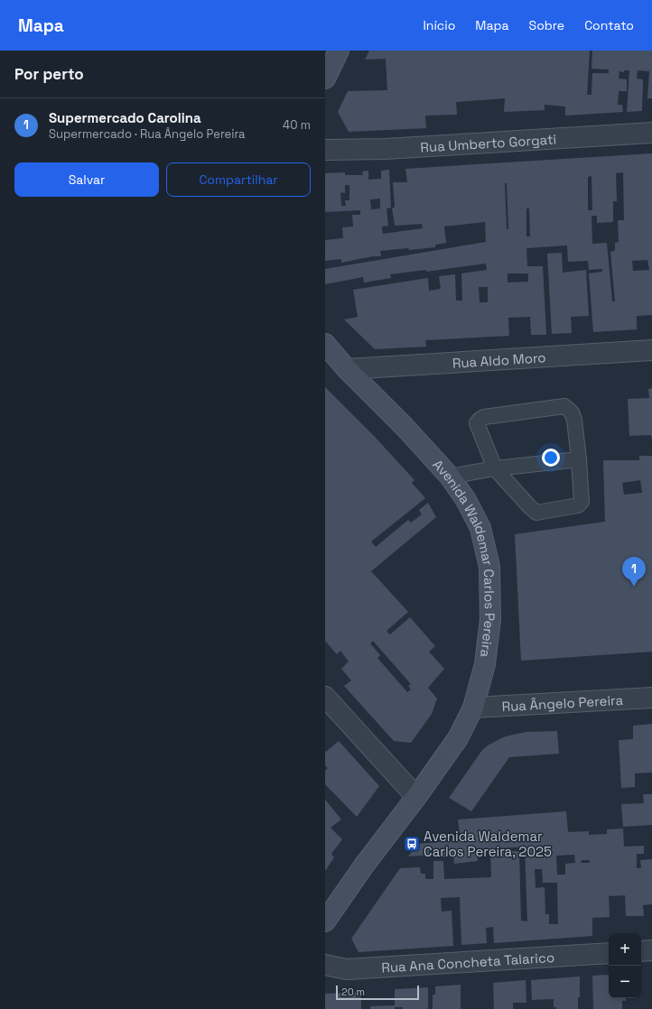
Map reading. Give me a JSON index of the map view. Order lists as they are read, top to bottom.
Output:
{
  "streets": {
    "street": [
      "Rua Umberto Gorgati",
      "Rua Aldo Moro",
      "Avenida Waldemar Carlos Pereira",
      "Rua Ângelo Pereira",
      "Rua Ana Concheta Talarico"
    ]
  },
  "crossings": [
    ["Rua Aldo Moro", "Avenida Waldemar Carlos Pereira"],
    ["Avenida Waldemar Carlos Pereira", "Rua Ângelo Pereira"]
  ],
  "places": {
    "bus stop": ["Avenida Waldemar Carlos Pereira, 2025"]
  },
  "scale_bar": "20 m",
  "page": {
    "header": "Mapa",
    "nav": [
      "Início",
      "Mapa",
      "Sobre",
      "Contato"
    ],
    "heading": "Por perto",
    "list": [
      {
        "mark": "1",
        "name": "Supermercado Carolina",
        "note": "Supermercado · Rua Ângelo Pereira",
        "value": "40 m"
      }
    ],
    "buttons": ["Salvar", "Compartilhar"],
    "pins": "1",
    "map_buttons": ["+", "−"],
    "scale": "20 m"
  }
}
